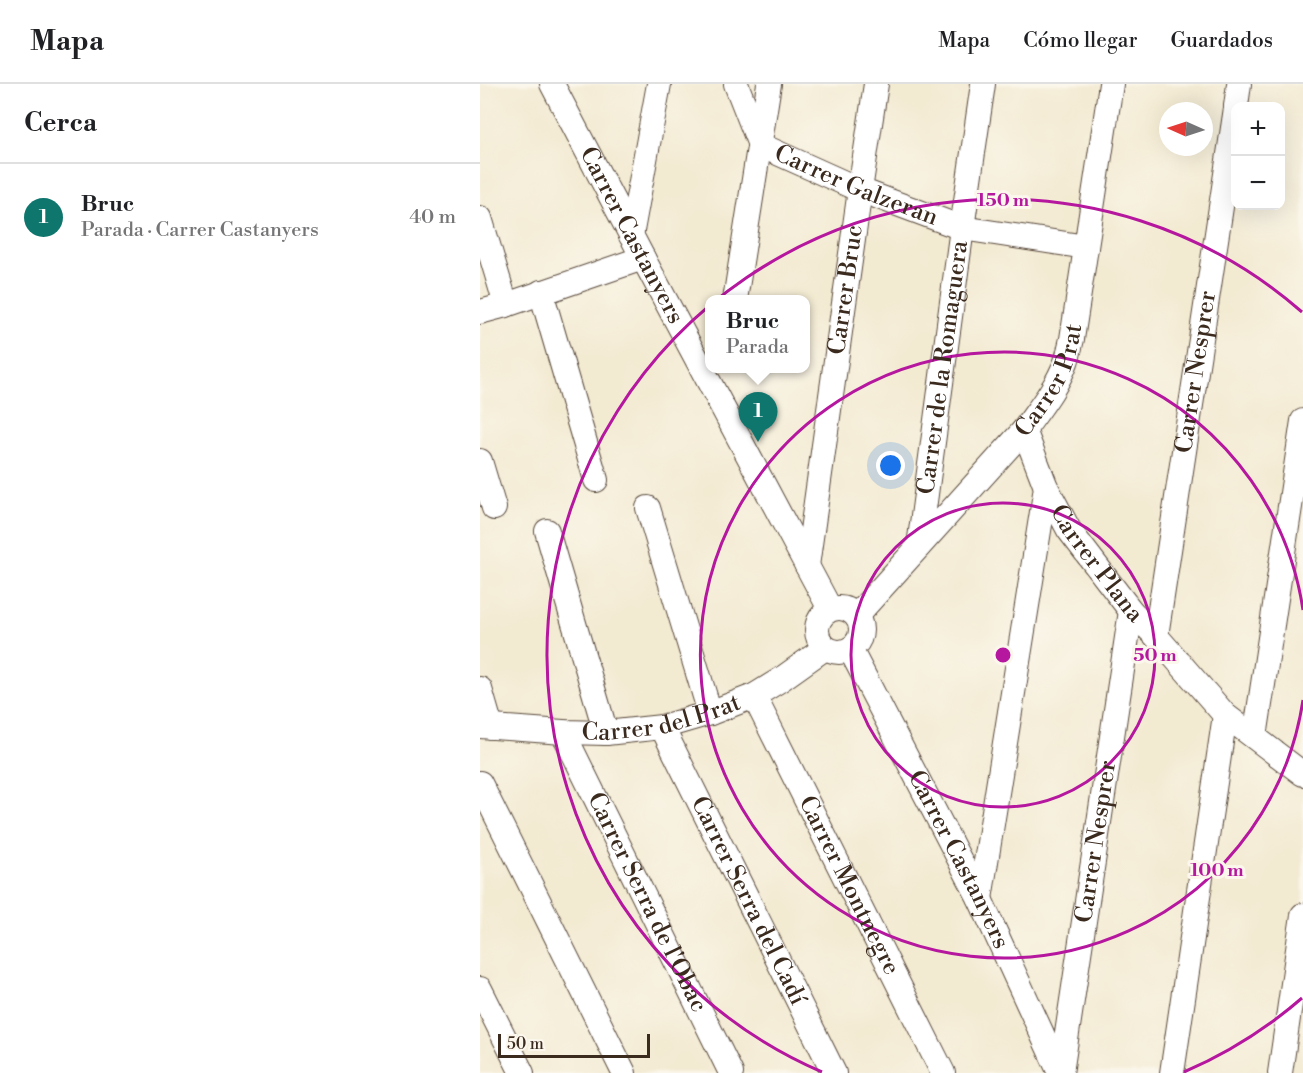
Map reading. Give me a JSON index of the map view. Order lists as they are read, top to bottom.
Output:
{
  "streets": {
    "street": [
      "Carrer Galzeran",
      "Carrer Castanyers",
      "Carrer Bruc",
      "Carrer de la Romaguera",
      "Carrer Nesprer",
      "Carrer Prat",
      "Carrer Plana",
      "Carrer del Prat",
      "Carrer Montnegre",
      "Carrer Serra del Cadí",
      "Carrer Serra de l'Obac"
    ]
  },
  "crossings": [
    ["Carrer Galzeran", "Carrer Bruc"],
    ["Carrer Galzeran", "Carrer de la Romaguera"],
    ["Carrer Galzeran", "Carrer Prat"],
    ["Carrer Castanyers", "Carrer Bruc"],
    ["Carrer Castanyers", "Carrer Nesprer"],
    ["Carrer Castanyers", "Carrer Prat"],
    ["Carrer Castanyers", "Carrer del Prat"],
    ["Carrer de la Romaguera", "Carrer Prat"],
    ["Carrer Nesprer", "Carrer Plana"],
    ["Carrer Prat", "Carrer Plana"],
    ["Carrer Prat", "Carrer del Prat"],
    ["Carrer del Prat", "Carrer Montnegre"],
    ["Carrer del Prat", "Carrer Serra del Cadí"],
    ["Carrer del Prat", "Carrer Serra de l'Obac"]
  ],
  "scale_bar": "50 m",
  "north": "left",
  "page": {
    "header": "Mapa",
    "nav": ["Mapa", "Cómo llegar", "Guardados"],
    "heading": "Cerca",
    "map_buttons": ["+", "−"],
    "list": [
      {
        "mark": "1",
        "name": "Bruc",
        "note": "Parada · Carrer Castanyers",
        "value": "40 m"
      }
    ],
    "popup": ["Bruc", "Parada"],
    "pins": "1",
    "scale": "50 m"
  },
  "rings": ["150 m", "50 m", "100 m"]
}
